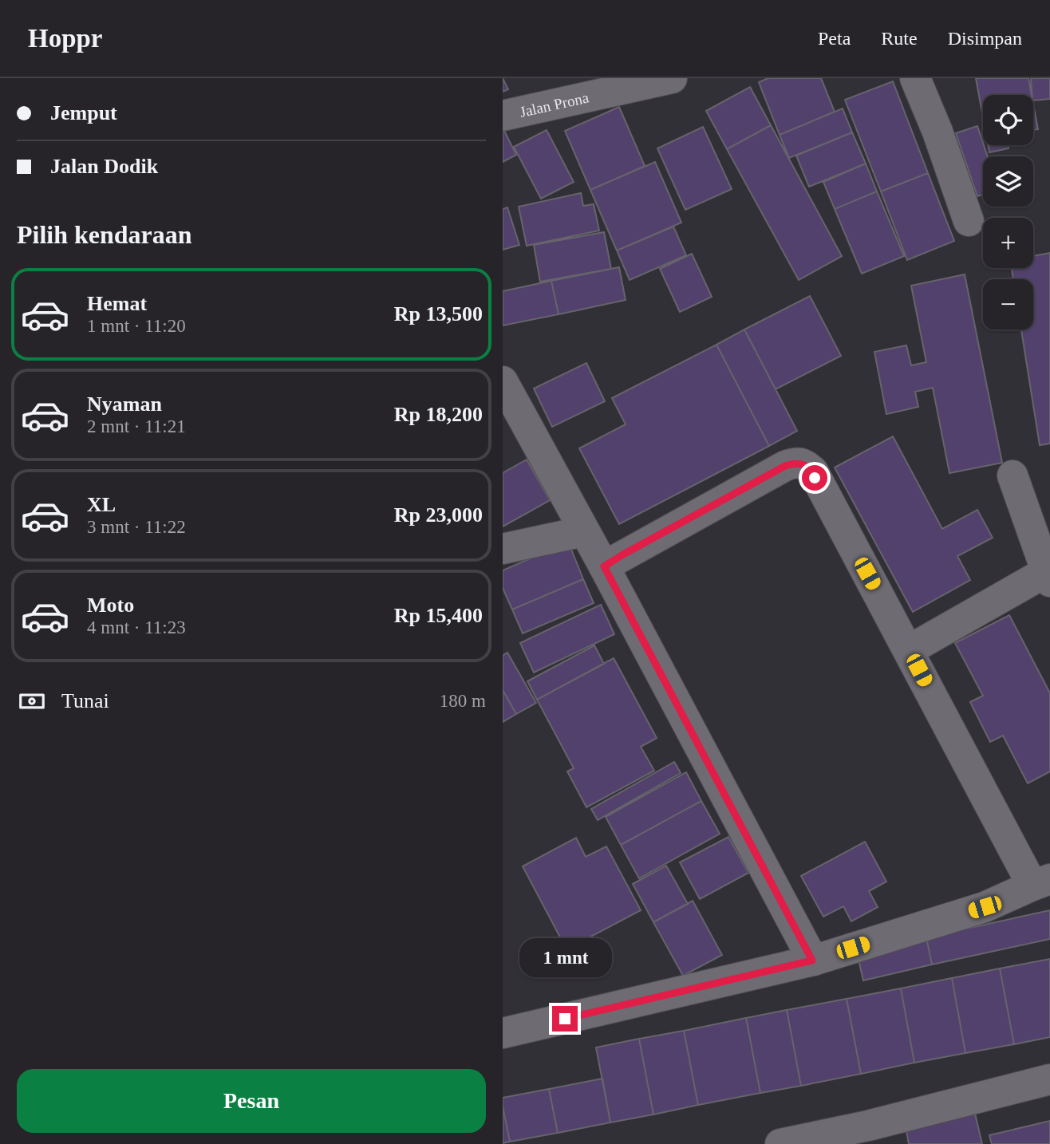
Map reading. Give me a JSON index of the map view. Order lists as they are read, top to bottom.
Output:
{
  "streets": {
    "street": ["Jalan Prona"]
  },
  "page": {
    "header": "Hoppr",
    "nav": ["Peta", "Rute", "Disimpan"],
    "banner": ["Jemput", "Jalan Dodik"],
    "map_buttons": ["+", "−"],
    "heading": "Pilih kendaraan",
    "list": [
      {
        "name": "Hemat",
        "note": "1 mnt · 11:20",
        "value": "Rp 13,500"
      },
      {
        "name": "Nyaman",
        "note": "2 mnt · 11:21",
        "value": "Rp 18,200"
      },
      {
        "name": "XL",
        "note": "3 mnt · 11:22",
        "value": "Rp 23,000"
      },
      {
        "name": "Moto",
        "note": "4 mnt · 11:23",
        "value": "Rp 15,400"
      }
    ],
    "pay": ["Tunai", "180 m"],
    "bubble": "1 mnt",
    "buttons": "Pesan"
  }
}
